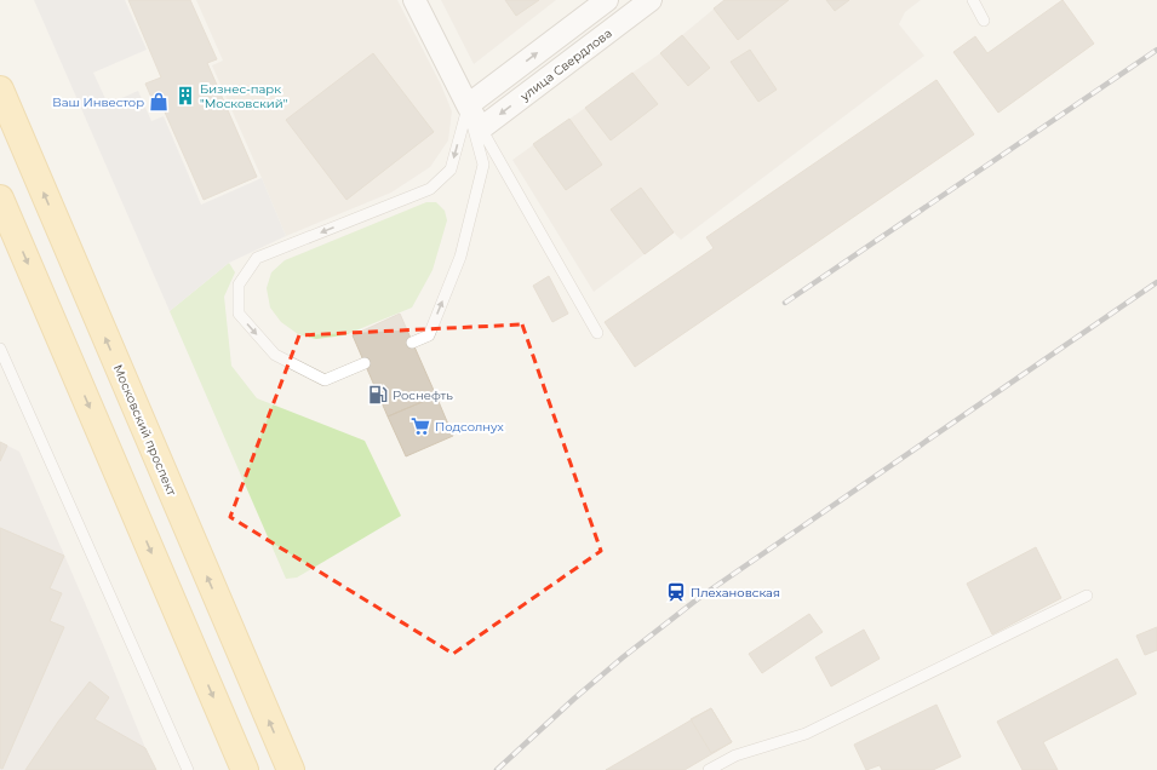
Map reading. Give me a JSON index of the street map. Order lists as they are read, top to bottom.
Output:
{
  "streets": {
    "main road": ["Московский проспект"],
    "street": ["улица Свердлова"]
  },
  "places": {
    "building": ["Бизнес-парк \"Московский\""],
    "shop": ["Ваш Инвестор"],
    "fuel station": ["Роснефть"],
    "supermarket": ["Подсолнух"],
    "station": ["Плехановская"]
  }
}
